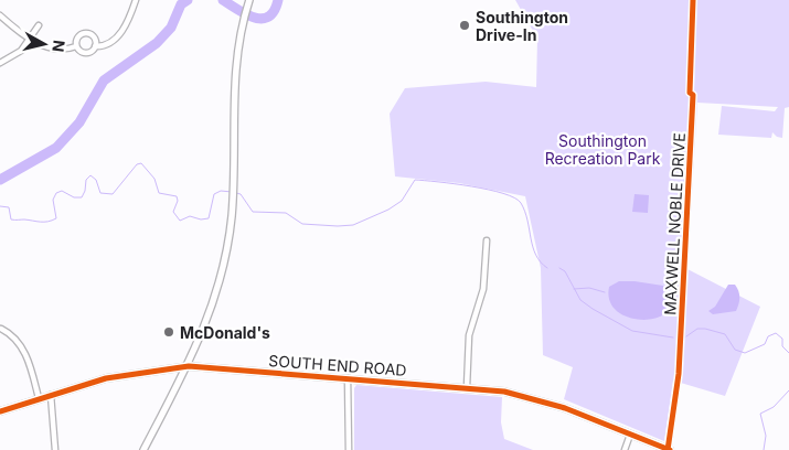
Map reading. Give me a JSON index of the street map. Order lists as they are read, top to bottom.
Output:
{
  "streets": {
    "street": ["MAXWELL NOBLE DRIVE", "SOUTH END ROAD"]
  },
  "crossings": [
    ["MAXWELL NOBLE DRIVE", "SOUTH END ROAD"]
  ],
  "parks": ["Southington Recreation Park"],
  "places": ["Southington Drive-In", "McDonald's"],
  "north": "right"
}
